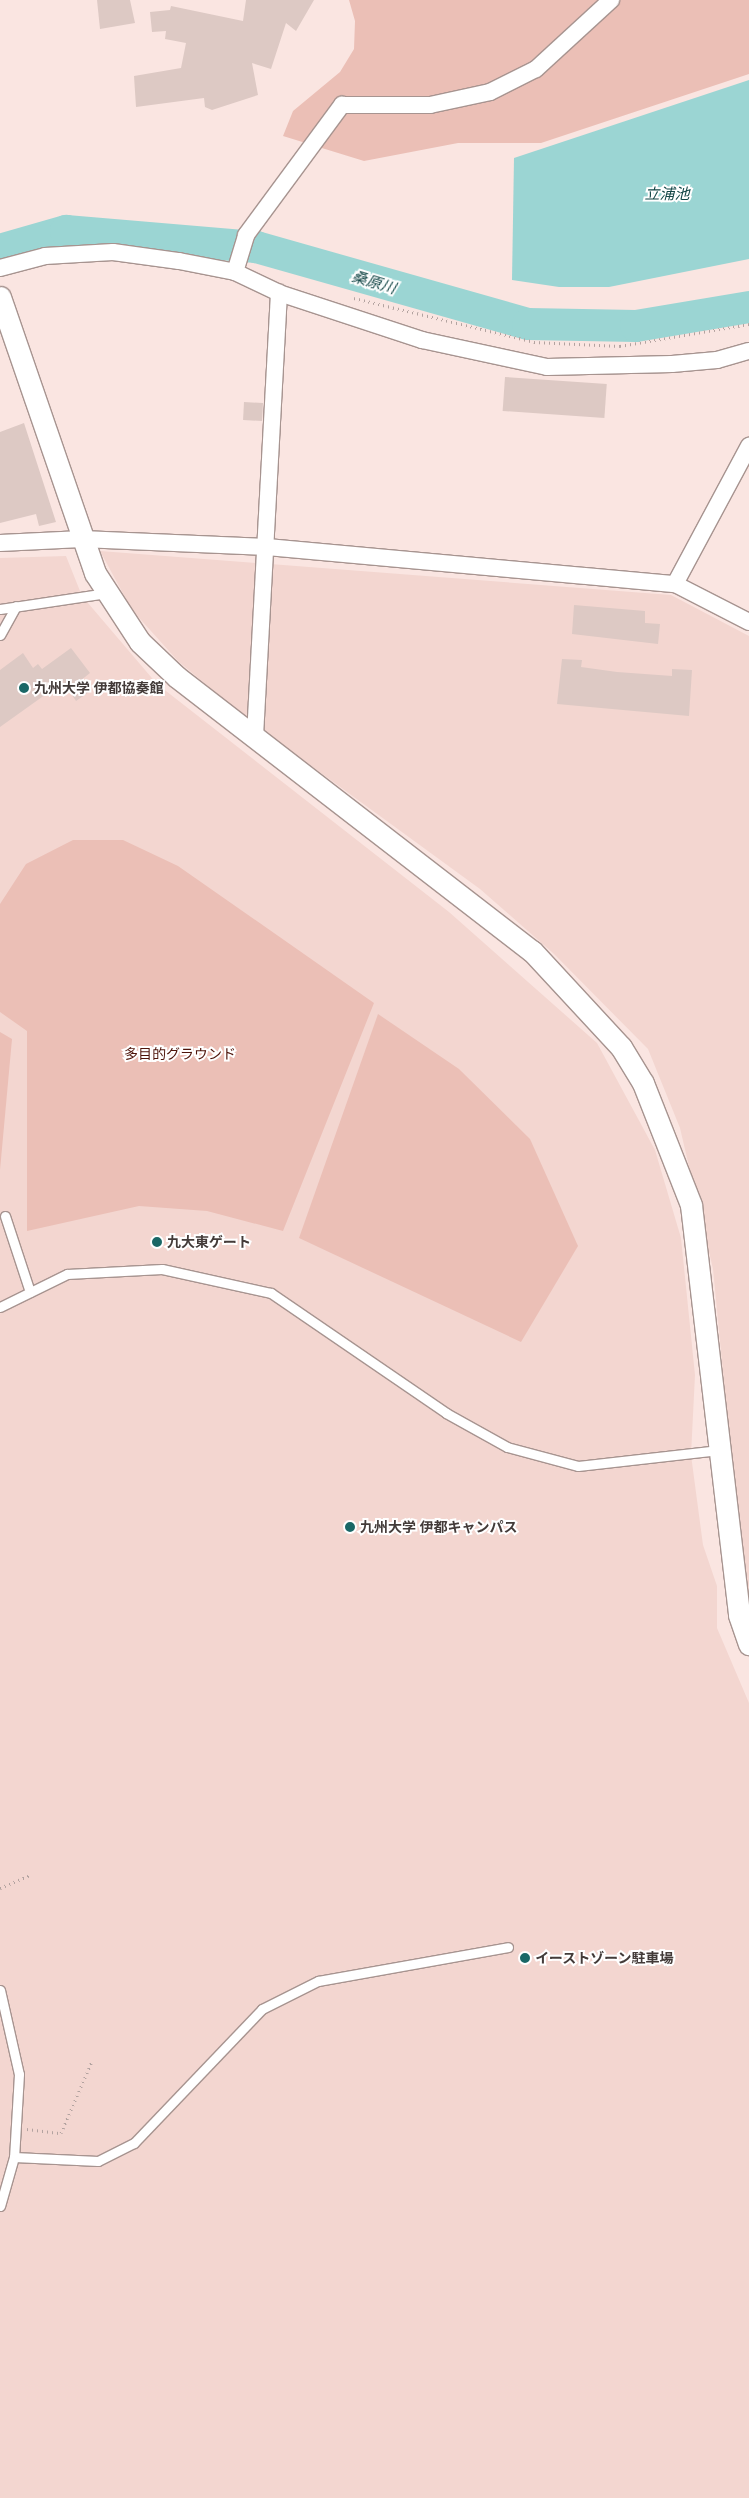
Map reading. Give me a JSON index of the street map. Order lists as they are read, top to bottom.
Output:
{
  "water": ["立浦池", "桑原川"],
  "parks": ["多目的グラウンド"],
  "places": [
    "九州大学 伊都協奏館",
    "九大東ゲート",
    "九州大学 伊都キャンパス",
    "イーストゾーン駐車場"
  ]
}
